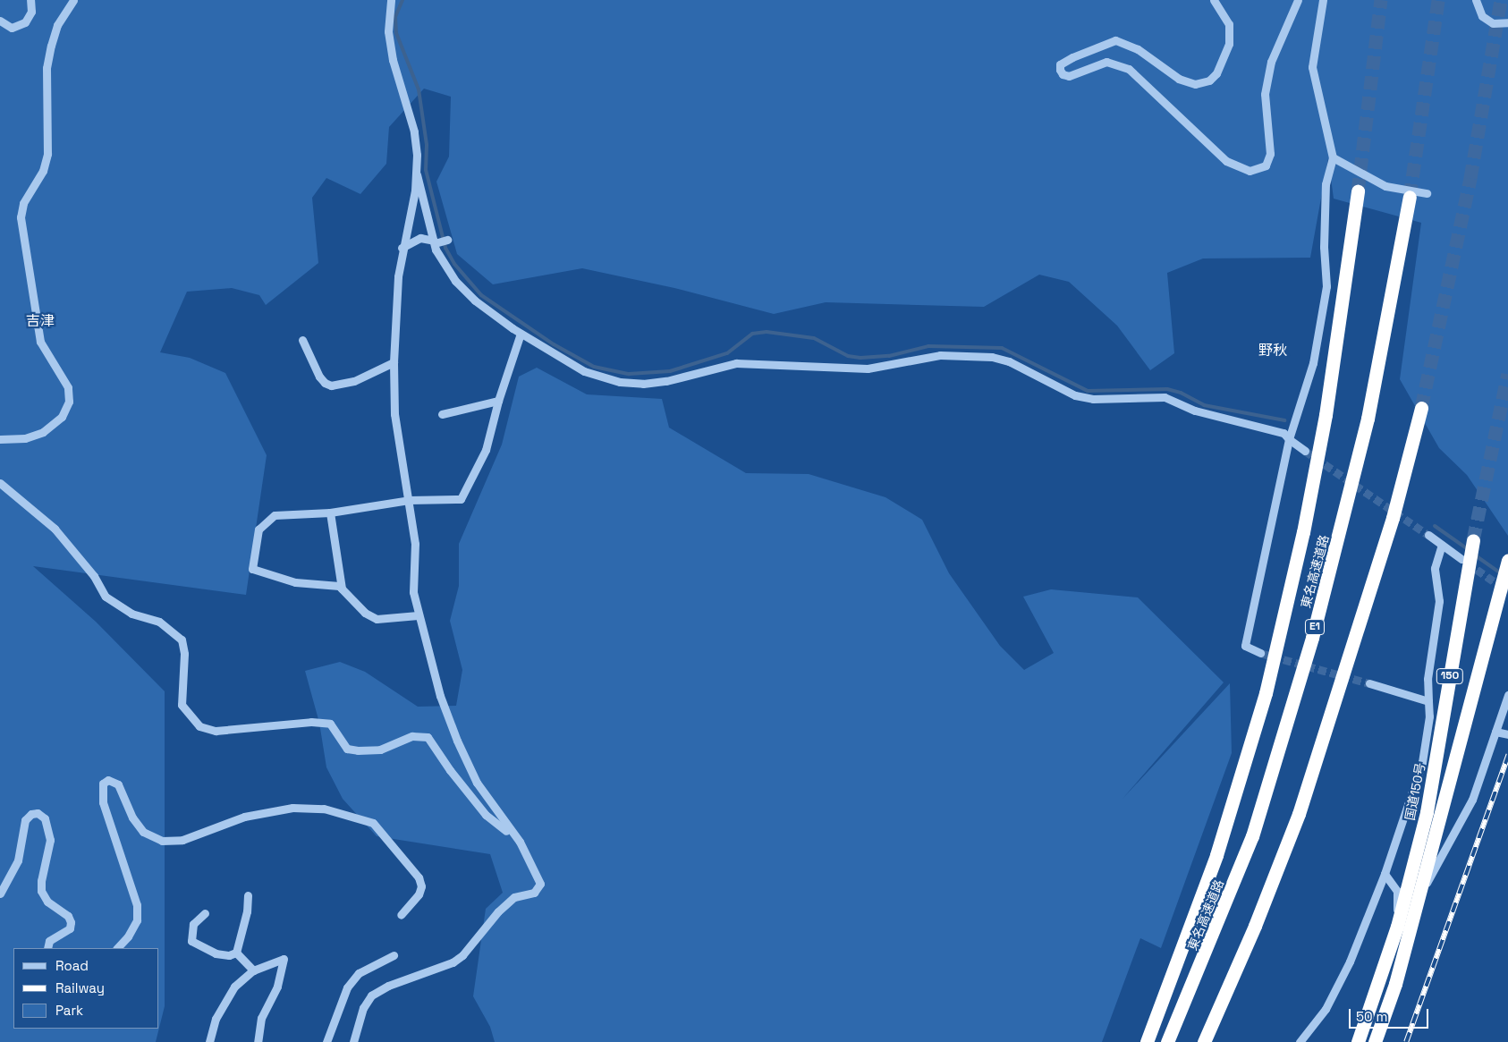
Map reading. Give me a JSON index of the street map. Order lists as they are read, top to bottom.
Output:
{
  "streets": {
    "highway": [
      "東名高速道路",
      "E1",
      "150",
      "国道150号"
    ]
  },
  "districts": ["吉津", "野秋"],
  "legend": ["Road", "Railway", "Park"],
  "scale_bar": "50 m"
}
